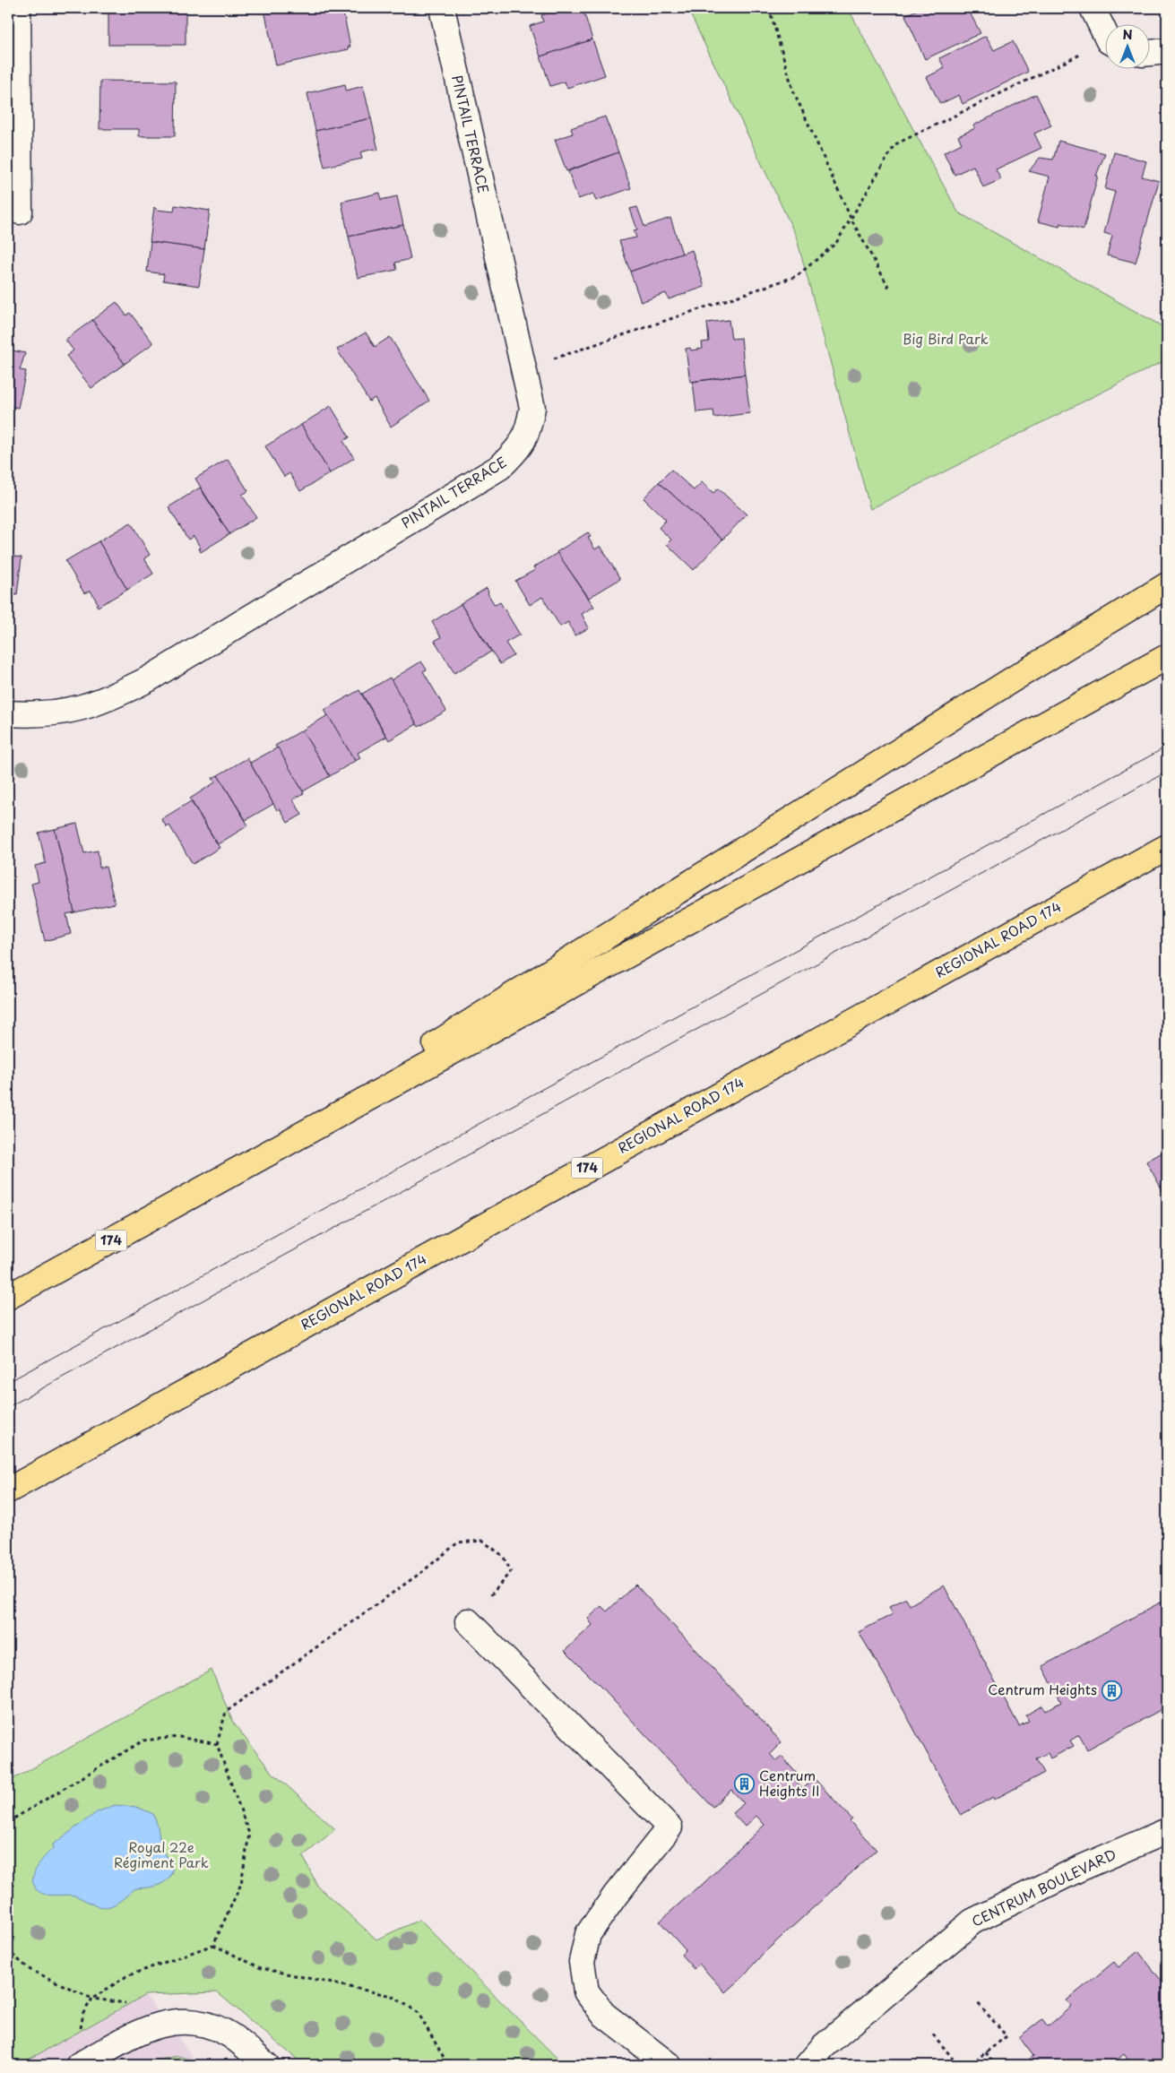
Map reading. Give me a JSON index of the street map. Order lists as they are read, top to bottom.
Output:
{
  "streets": {
    "highway": ["REGIONAL ROAD 174", "174"],
    "street": ["PINTAIL TERRACE", "CENTRUM BOULEVARD"]
  },
  "parks": ["Big Bird Park", "Royal 22e Régiment Park"],
  "places": {
    "building": ["Centrum Heights", "Centrum Heights II"]
  },
  "north": "top"
}
